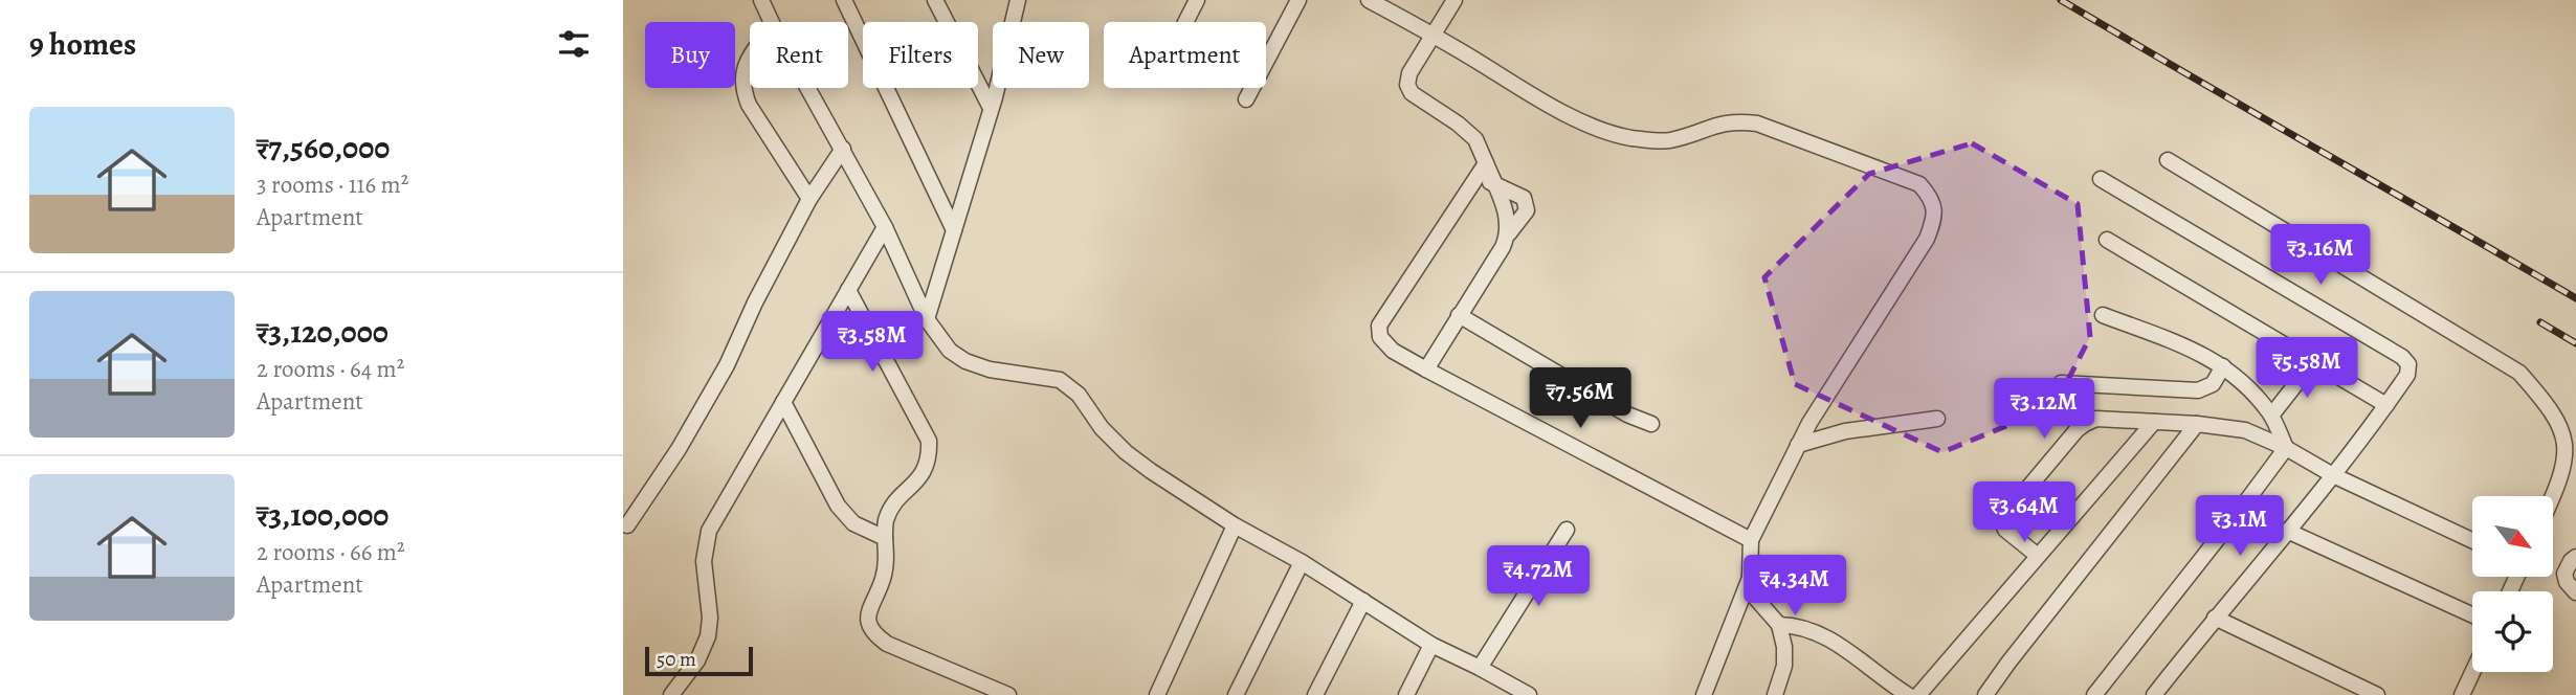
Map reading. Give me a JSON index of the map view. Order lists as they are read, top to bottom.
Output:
{
  "scale_bar": "50 m",
  "north": "bottom right",
  "page": {
    "heading": "9 homes",
    "chip": [
      "Buy",
      "Rent",
      "Filters",
      "New",
      "Apartment"
    ],
    "list": [
      {
        "name": "₹7,560,000",
        "note": "3 rooms · 116 m² · Apartment"
      },
      {
        "name": "₹3,120,000",
        "note": "2 rooms · 64 m² · Apartment"
      },
      {
        "name": "₹3,100,000",
        "note": "2 rooms · 66 m² · Apartment"
      }
    ],
    "price": [
      "₹3.16M",
      "₹3.58M",
      "₹5.58M",
      "₹7.56M",
      "₹3.12M",
      "₹3.64M",
      "₹3.1M",
      "₹4.72M",
      "₹4.34M"
    ],
    "scale": "50 m"
  }
}
